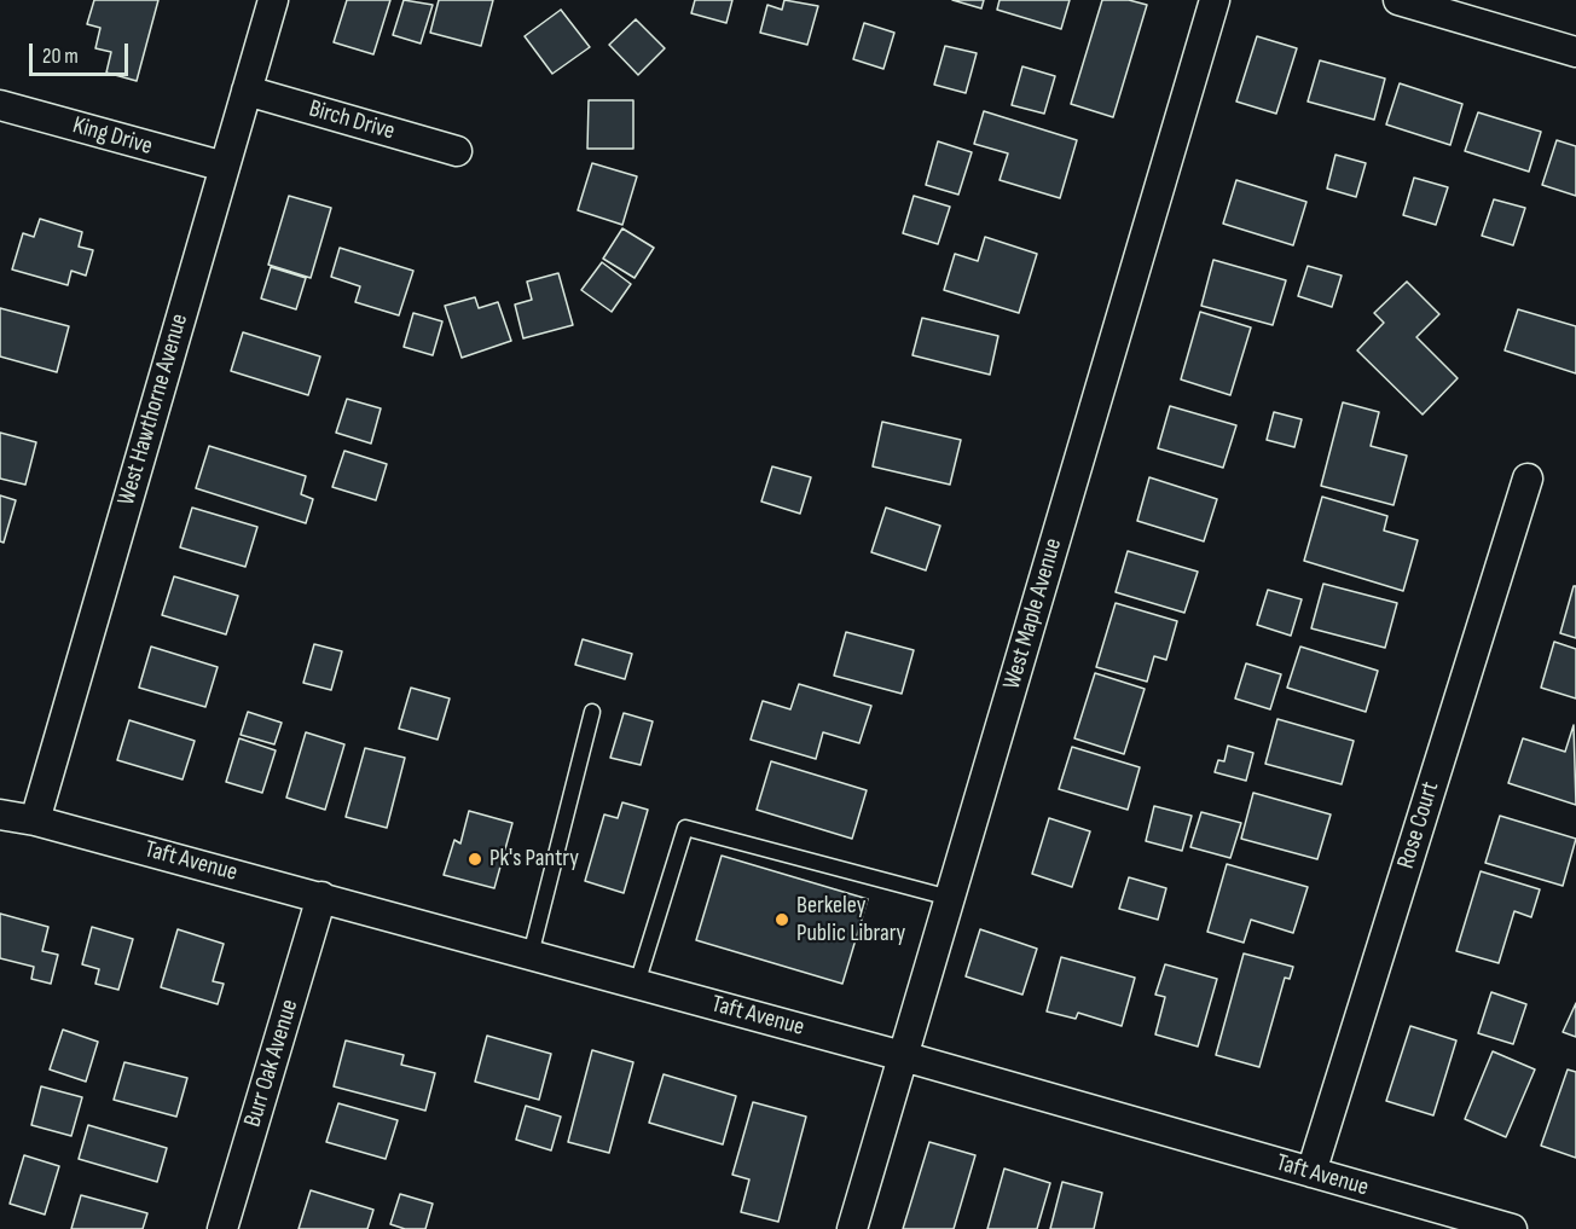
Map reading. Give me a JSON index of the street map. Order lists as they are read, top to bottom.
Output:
{
  "streets": {
    "street": [
      "Birch Drive",
      "King Drive",
      "West Hawthorne Avenue",
      "West Maple Avenue",
      "Rose Court",
      "Taft Avenue",
      "Burr Oak Avenue"
    ]
  },
  "crossings": [
    ["Birch Drive", "West Hawthorne Avenue"],
    ["King Drive", "West Hawthorne Avenue"],
    ["West Hawthorne Avenue", "Taft Avenue"],
    ["West Maple Avenue", "Taft Avenue"],
    ["Rose Court", "Taft Avenue"],
    ["Taft Avenue", "Burr Oak Avenue"]
  ],
  "places": ["Pk's Pantry", "Berkeley Public Library"],
  "scale_bar": "20 m"
}
